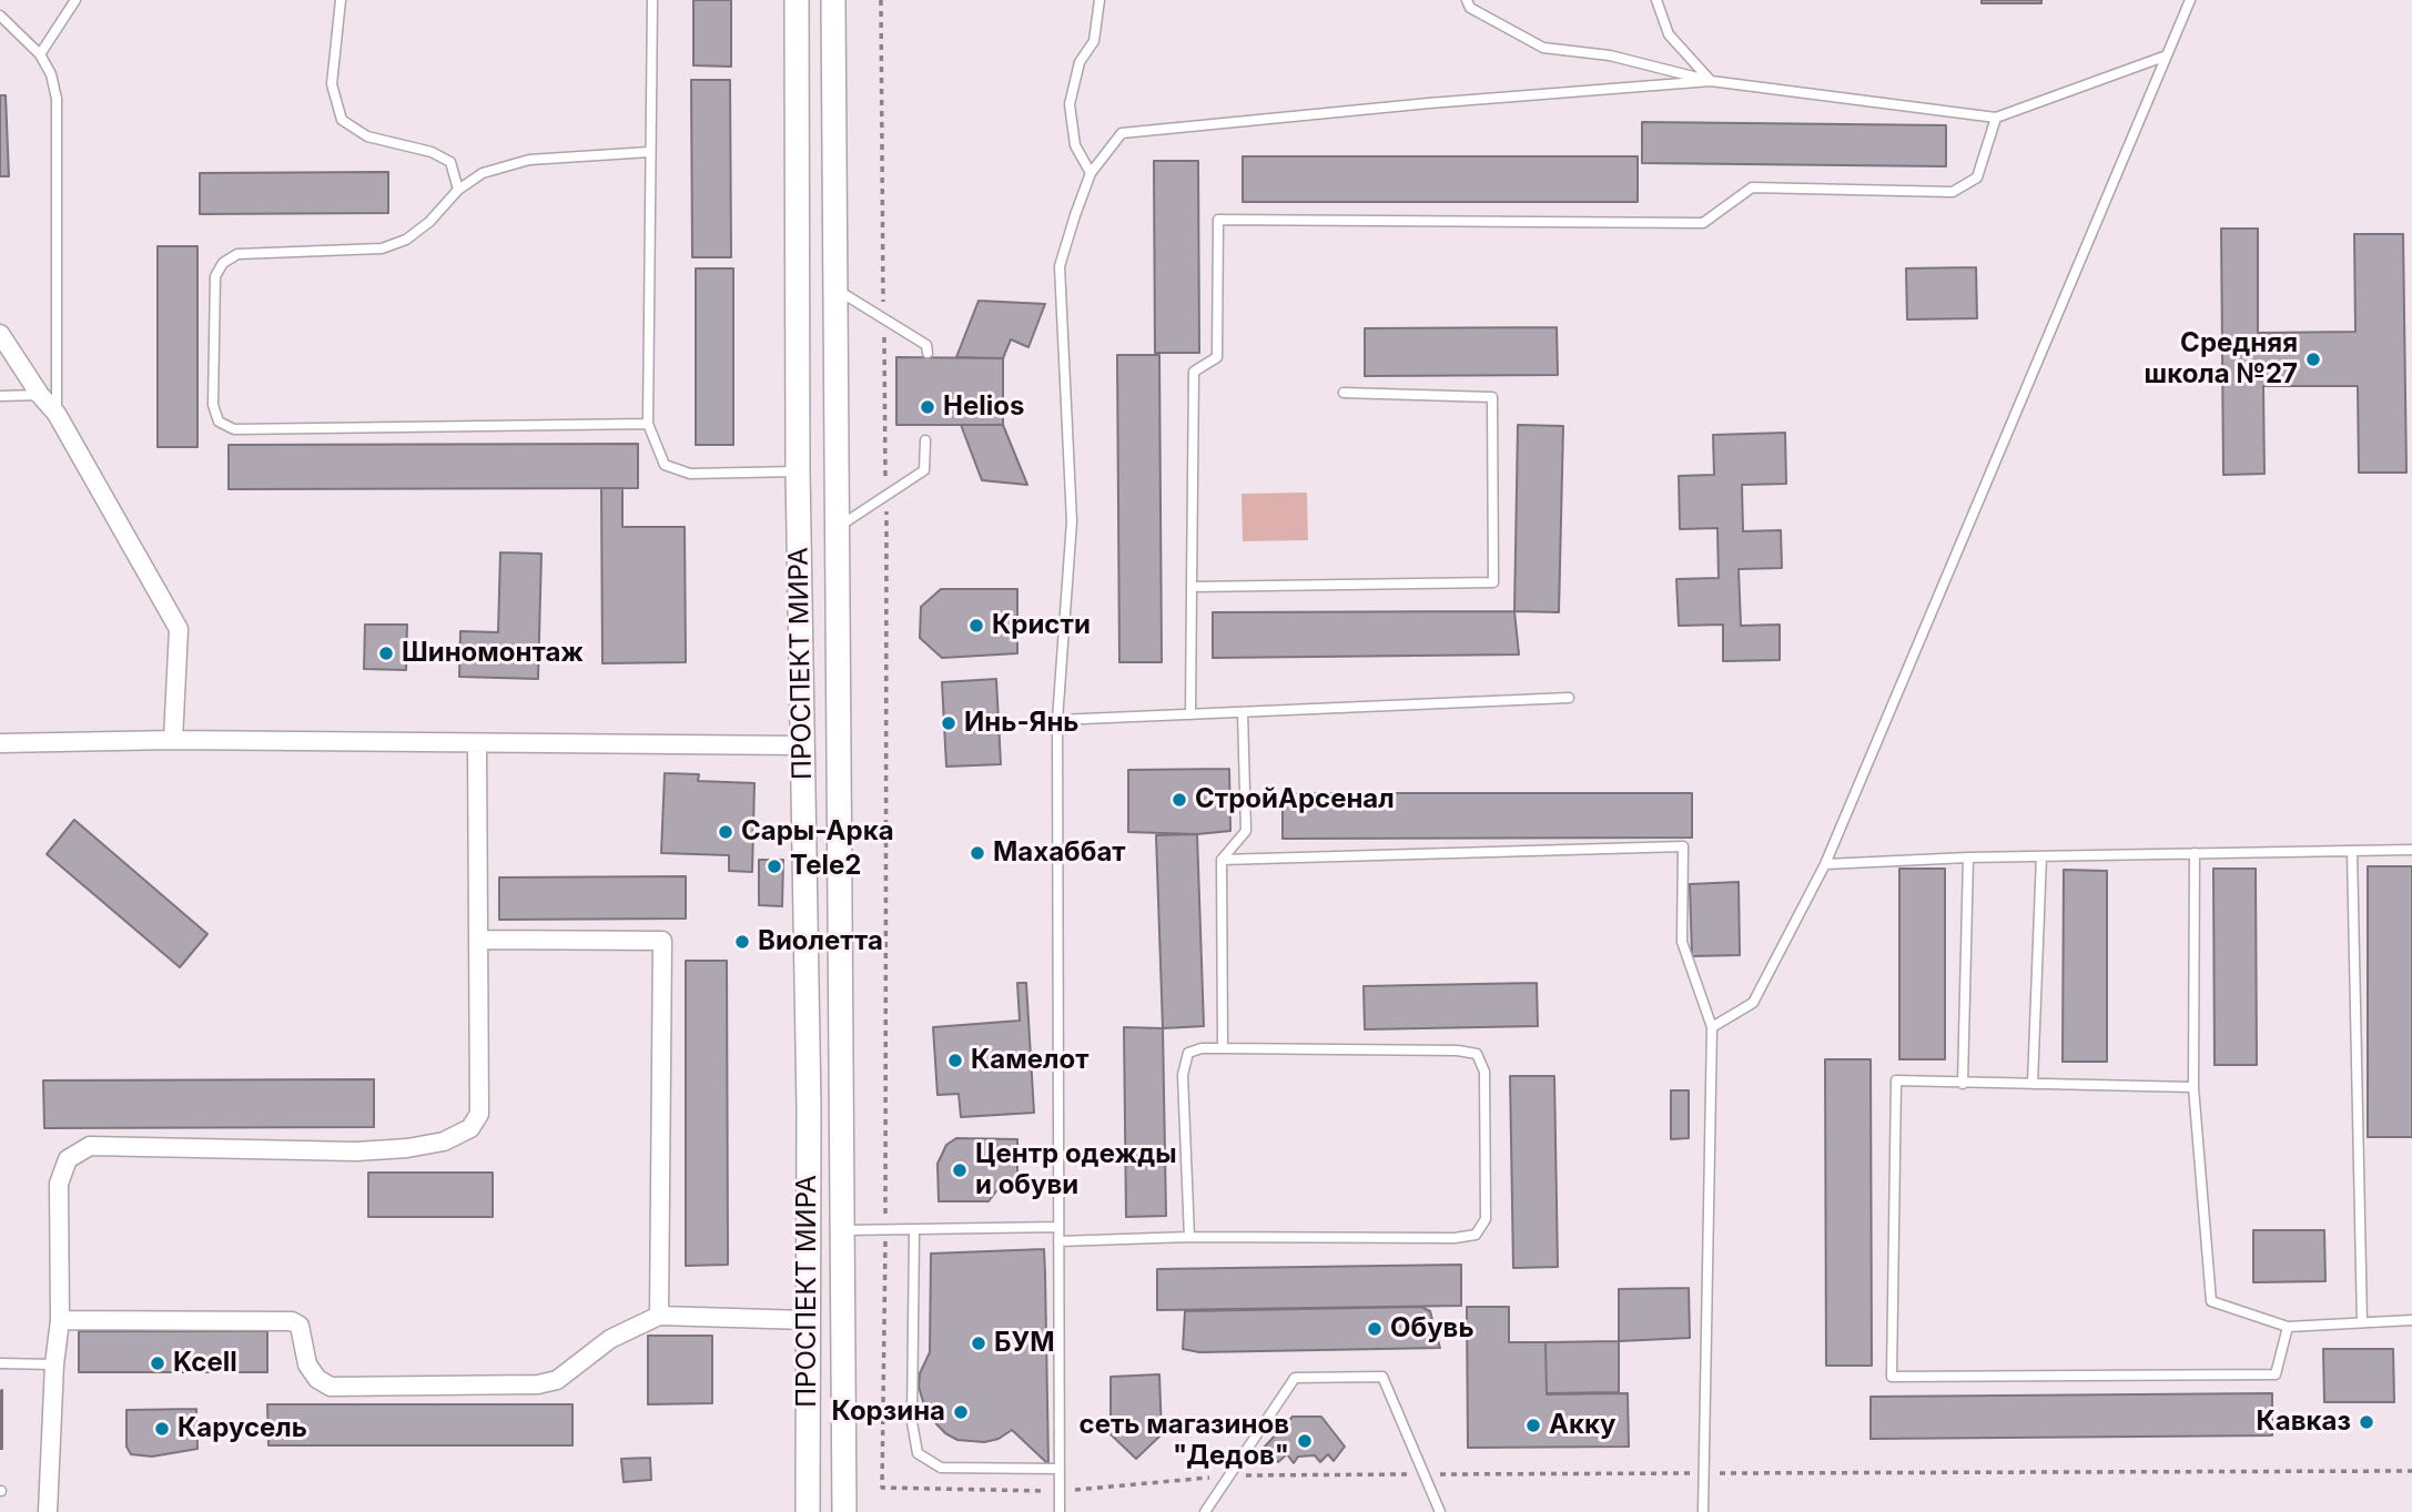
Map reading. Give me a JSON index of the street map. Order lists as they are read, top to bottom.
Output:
{
  "streets": {
    "main road": ["ПРОСПЕКТ МИРА"]
  },
  "places": [
    "Средняя школа №27",
    "Helios",
    "Кристи",
    "Шиномонтаж",
    "Инь-Янь",
    "СтройАрсенал",
    "Сары-Арка",
    "Махаббат",
    "Tele2",
    "Виолетта",
    "Камелот",
    "Центр одежды и обуви",
    "Обувь",
    "БУМ",
    "Kcell",
    "Корзина",
    "Кавказ",
    "Акку",
    "Карусель",
    "сеть магазинов \"Дедов\""
  ]
}
